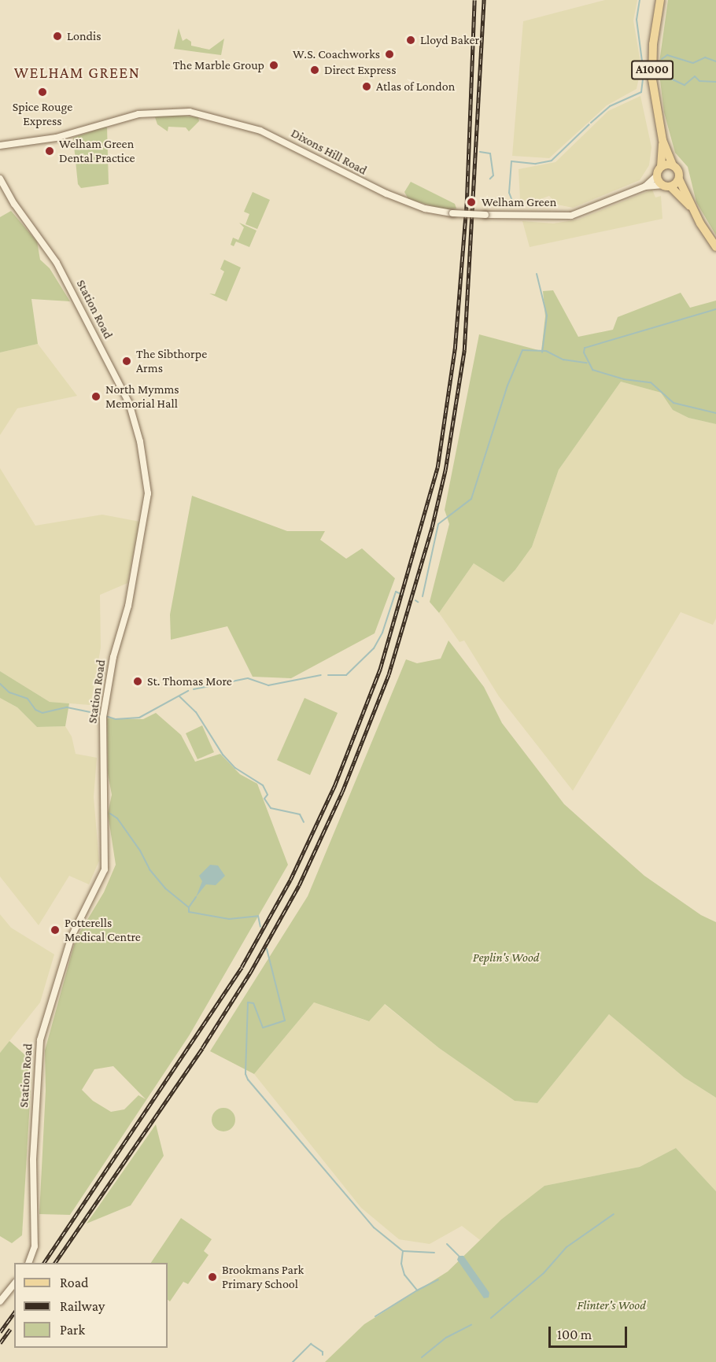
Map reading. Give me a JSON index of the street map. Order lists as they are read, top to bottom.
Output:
{
  "streets": {
    "main road": ["A1000"],
    "street": ["Dixons Hill Road", "Station Road"]
  },
  "crossings": [
    ["A1000", "Dixons Hill Road"]
  ],
  "districts": ["WELHAM GREEN"],
  "parks": ["Peplin's Wood", "Flinter's Wood"],
  "places": [
    "Londis",
    "Lloyd Baker",
    "W.S. Coachworks",
    "The Marble Group",
    "Direct Express",
    "Atlas of London",
    "Spice Rouge Express",
    "Welham Green Dental Practice",
    "Welham Green",
    "The Sibthorpe Arms",
    "North Mymms Memorial Hall",
    "St. Thomas More",
    "Potterells Medical Centre",
    "Brookmans Park Primary School"
  ],
  "legend": ["Road", "Railway", "Park"],
  "scale_bar": "100 m"
}
